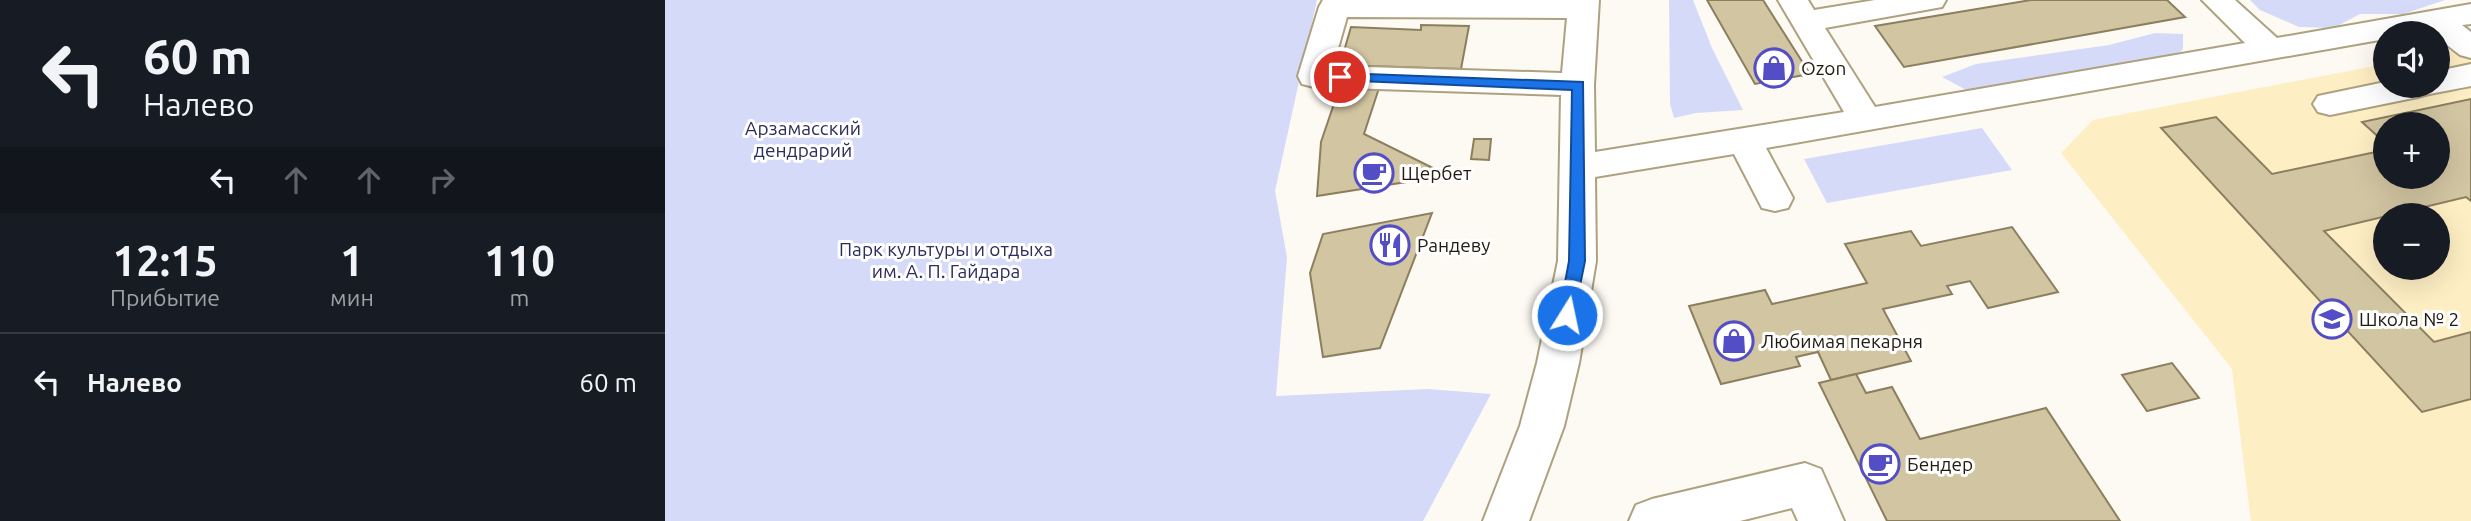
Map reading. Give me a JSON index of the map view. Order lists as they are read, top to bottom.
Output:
{
  "parks": ["Арзамасский дендрарий", "Парк культуры и отдыха им. А. П. Гайдара"],
  "places": {
    "shop": ["Ozon", "Любимая пекарня"],
    "cafe": ["Щербет", "Бендер"],
    "restaurant": ["Рандеву"],
    "school or university": ["Школа № 2"]
  },
  "page": {
    "turn": ["60 m", "Налево"],
    "map_buttons": ["+", "−"],
    "eta": [
      "12:15",
      "Прибытие",
      "1",
      "мин",
      "110",
      "m"
    ],
    "list": [
      {
        "name": "Налево",
        "value": "60 m"
      }
    ]
  }
}
